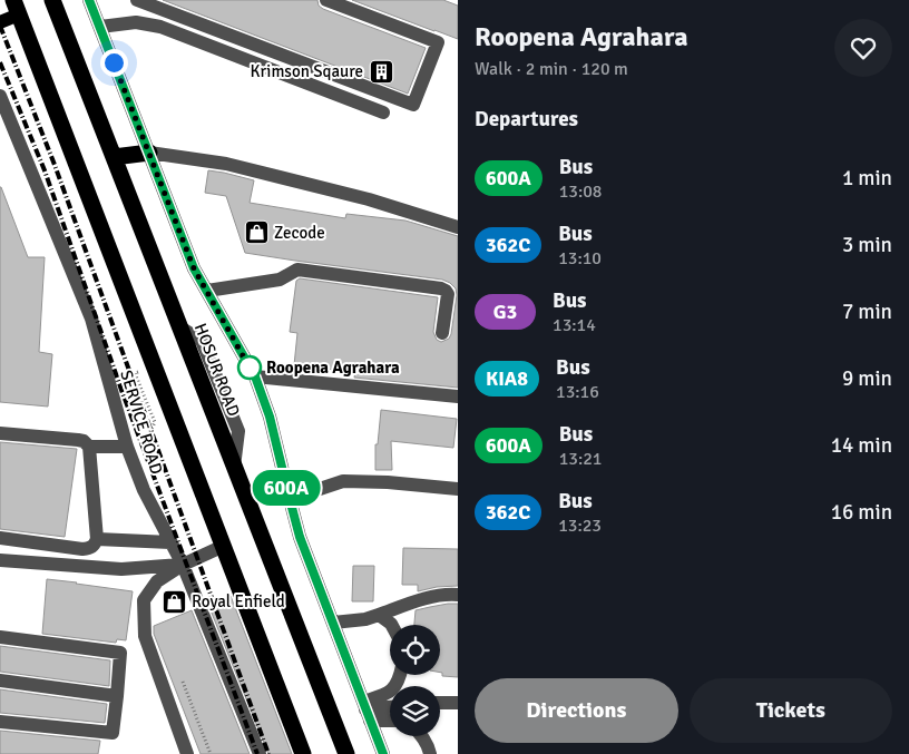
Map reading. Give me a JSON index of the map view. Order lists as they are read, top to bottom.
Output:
{
  "streets": {
    "highway": ["HOSUR ROAD"],
    "street": ["SERVICE ROAD"]
  },
  "places": {
    "building": ["Krimson Sqaure"],
    "shop": ["Zecode", "Royal Enfield"],
    "other": ["Roopena Agrahara"]
  },
  "lines": ["bus line 600A"],
  "page": {
    "on_map": "600A",
    "heading": [
      ["Roopena Agrahara", "Walk · 2 min · 120 m"],
      "Departures"
    ],
    "list": [
      {
        "mark": "600A",
        "name": "Bus",
        "note": "13:08",
        "value": "1 min"
      },
      {
        "mark": "362C",
        "name": "Bus",
        "note": "13:10",
        "value": "3 min"
      },
      {
        "mark": "G3",
        "name": "Bus",
        "note": "13:14",
        "value": "7 min"
      },
      {
        "mark": "KIA8",
        "name": "Bus",
        "note": "13:16",
        "value": "9 min"
      },
      {
        "mark": "600A",
        "name": "Bus",
        "note": "13:21",
        "value": "14 min"
      },
      {
        "mark": "362C",
        "name": "Bus",
        "note": "13:23",
        "value": "16 min"
      }
    ],
    "buttons": ["Directions", "Tickets"]
  }
}
